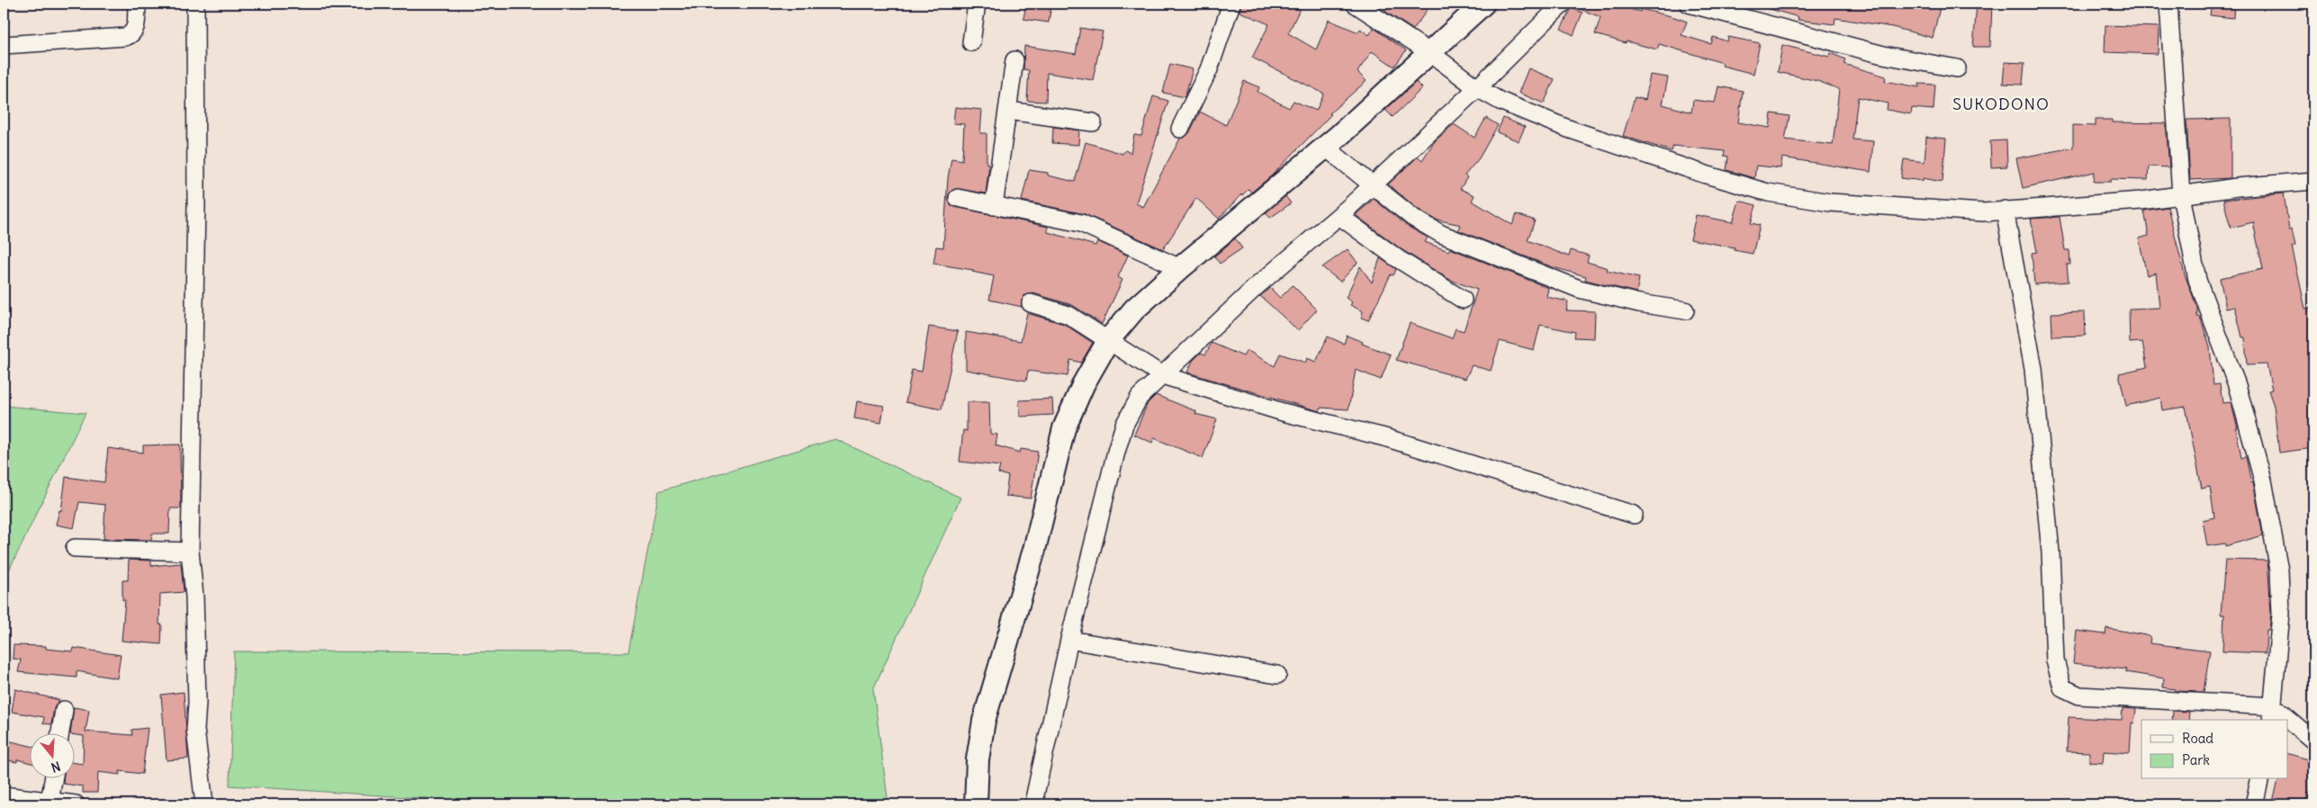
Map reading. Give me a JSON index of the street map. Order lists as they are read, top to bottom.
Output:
{
  "districts": ["SUKODONO"],
  "legend": ["Road", "Park"],
  "north": "bottom"
}
